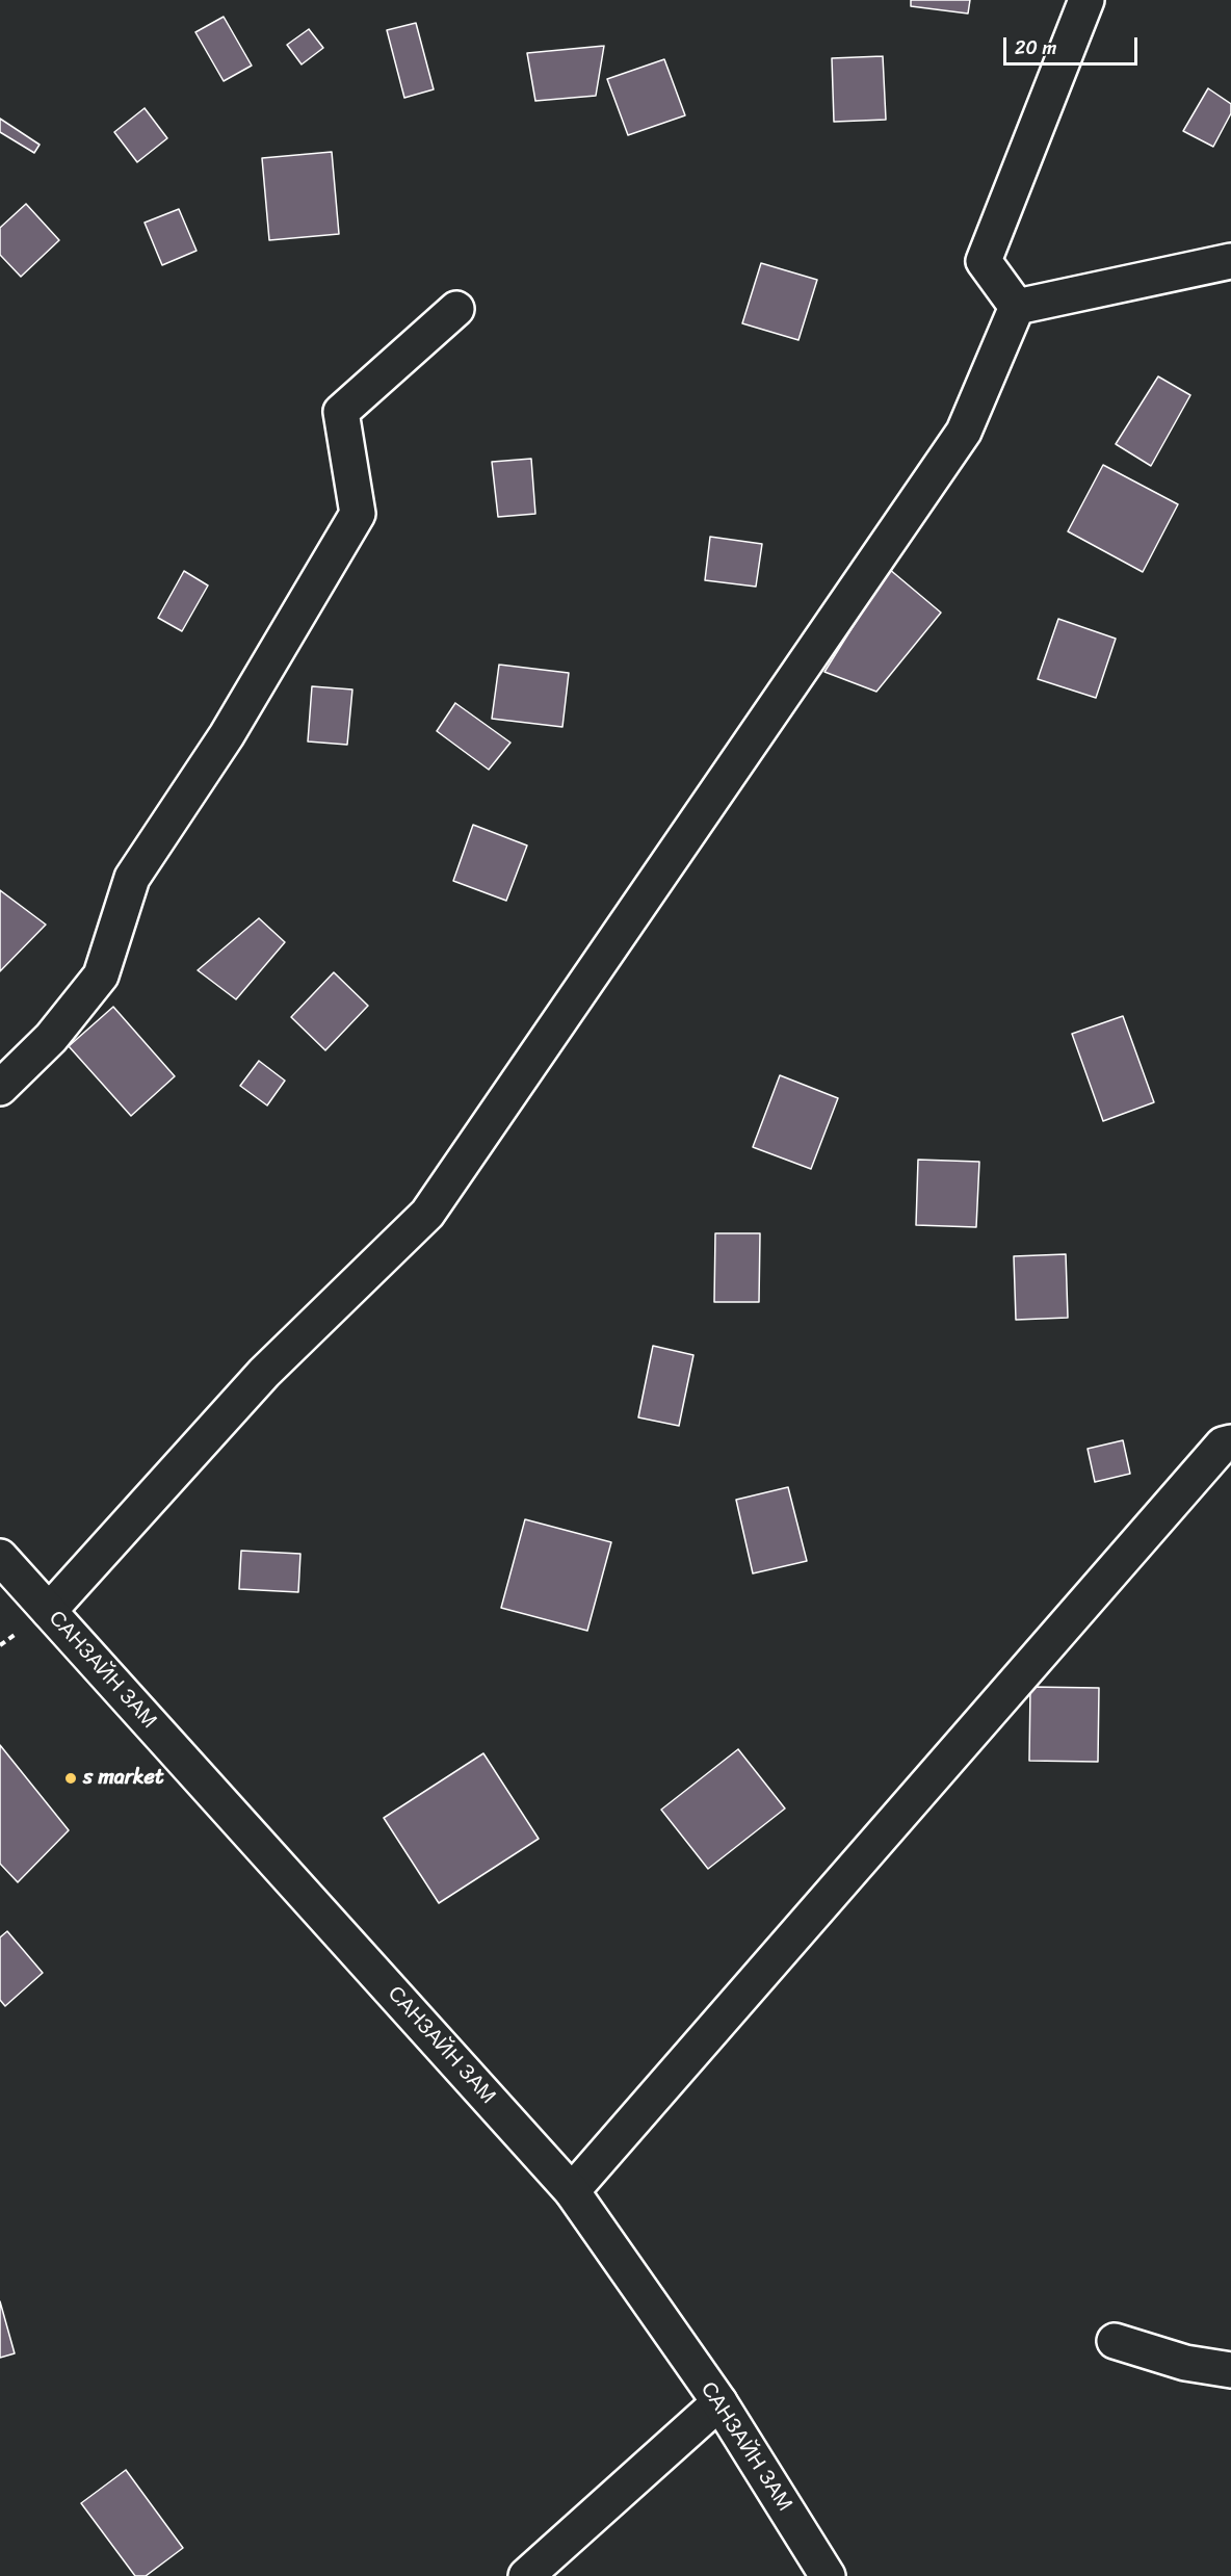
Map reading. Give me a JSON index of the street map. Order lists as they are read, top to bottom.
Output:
{
  "streets": {
    "street": ["САНЗАЙН ЗАМ"]
  },
  "places": ["s market"],
  "scale_bar": "20 m"
}
